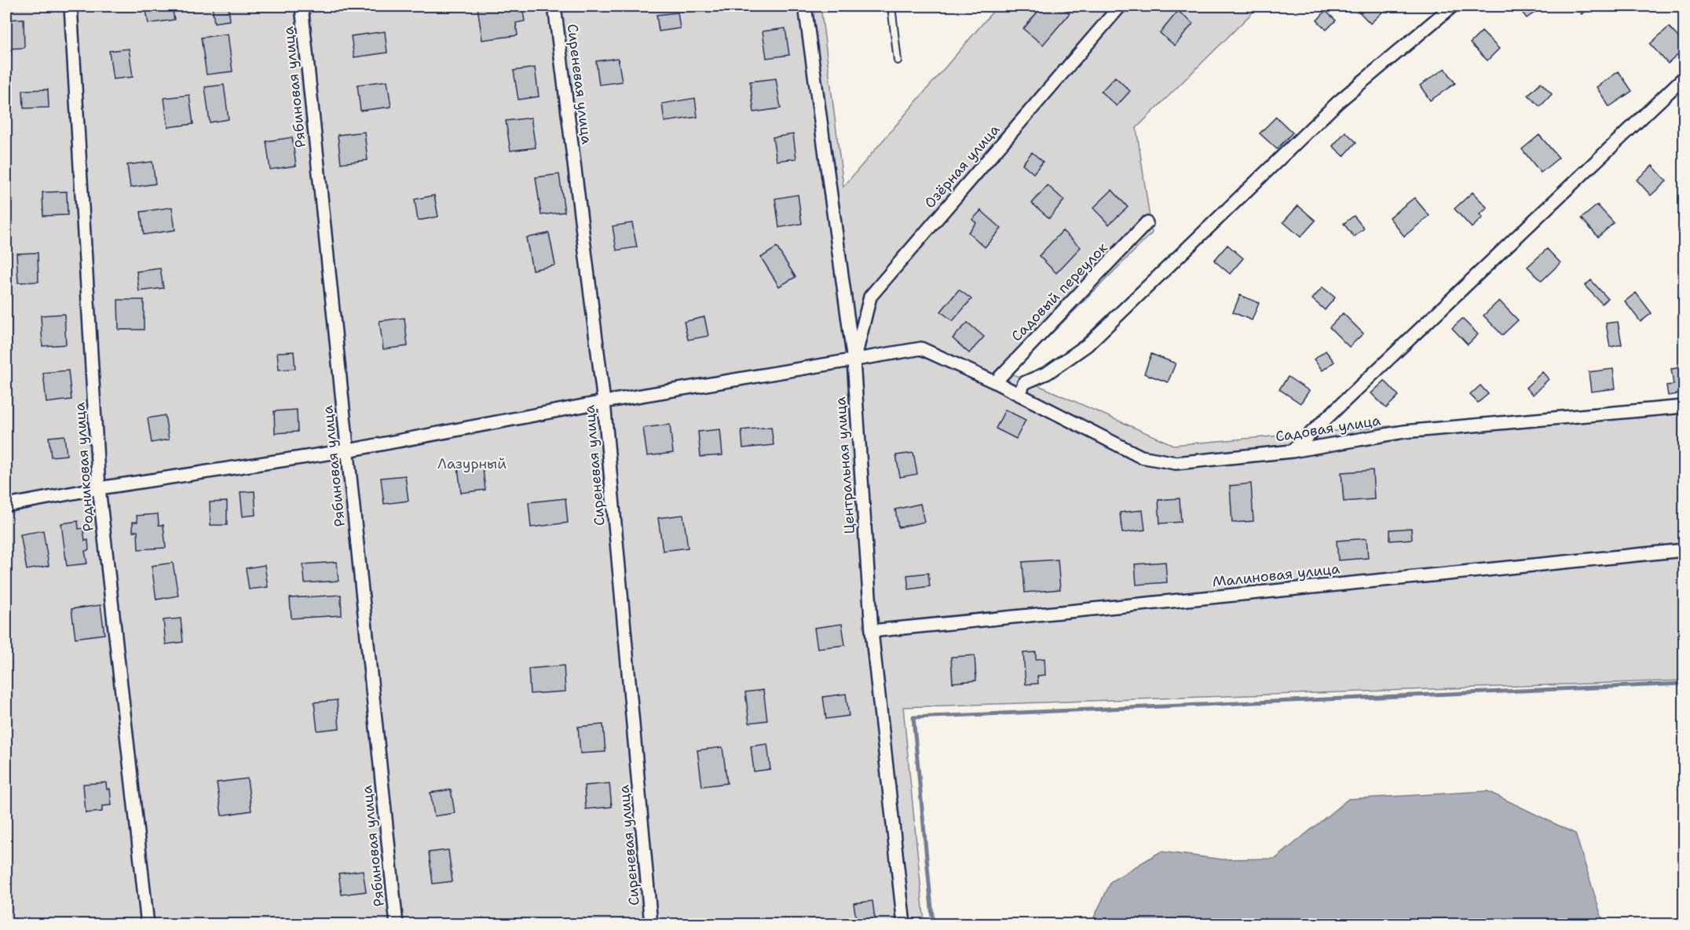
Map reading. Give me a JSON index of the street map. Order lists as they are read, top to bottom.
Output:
{
  "streets": {
    "street": [
      "Сиреневая улица",
      "Рябиновая улица",
      "Озёрная улица",
      "Садовый переулок",
      "Садовая улица",
      "Центральная улица",
      "Родниковая улица",
      "Малиновая улица"
    ]
  },
  "crossings": [
    ["Сиреневая улица", "Садовая улица"],
    ["Рябиновая улица", "Садовая улица"],
    ["Озёрная улица", "Садовая улица"],
    ["Озёрная улица", "Центральная улица"],
    ["Садовый переулок", "Садовая улица"],
    ["Садовая улица", "Центральная улица"],
    ["Садовая улица", "Родниковая улица"],
    ["Центральная улица", "Малиновая улица"]
  ],
  "parks": ["Лазурный"]
}
